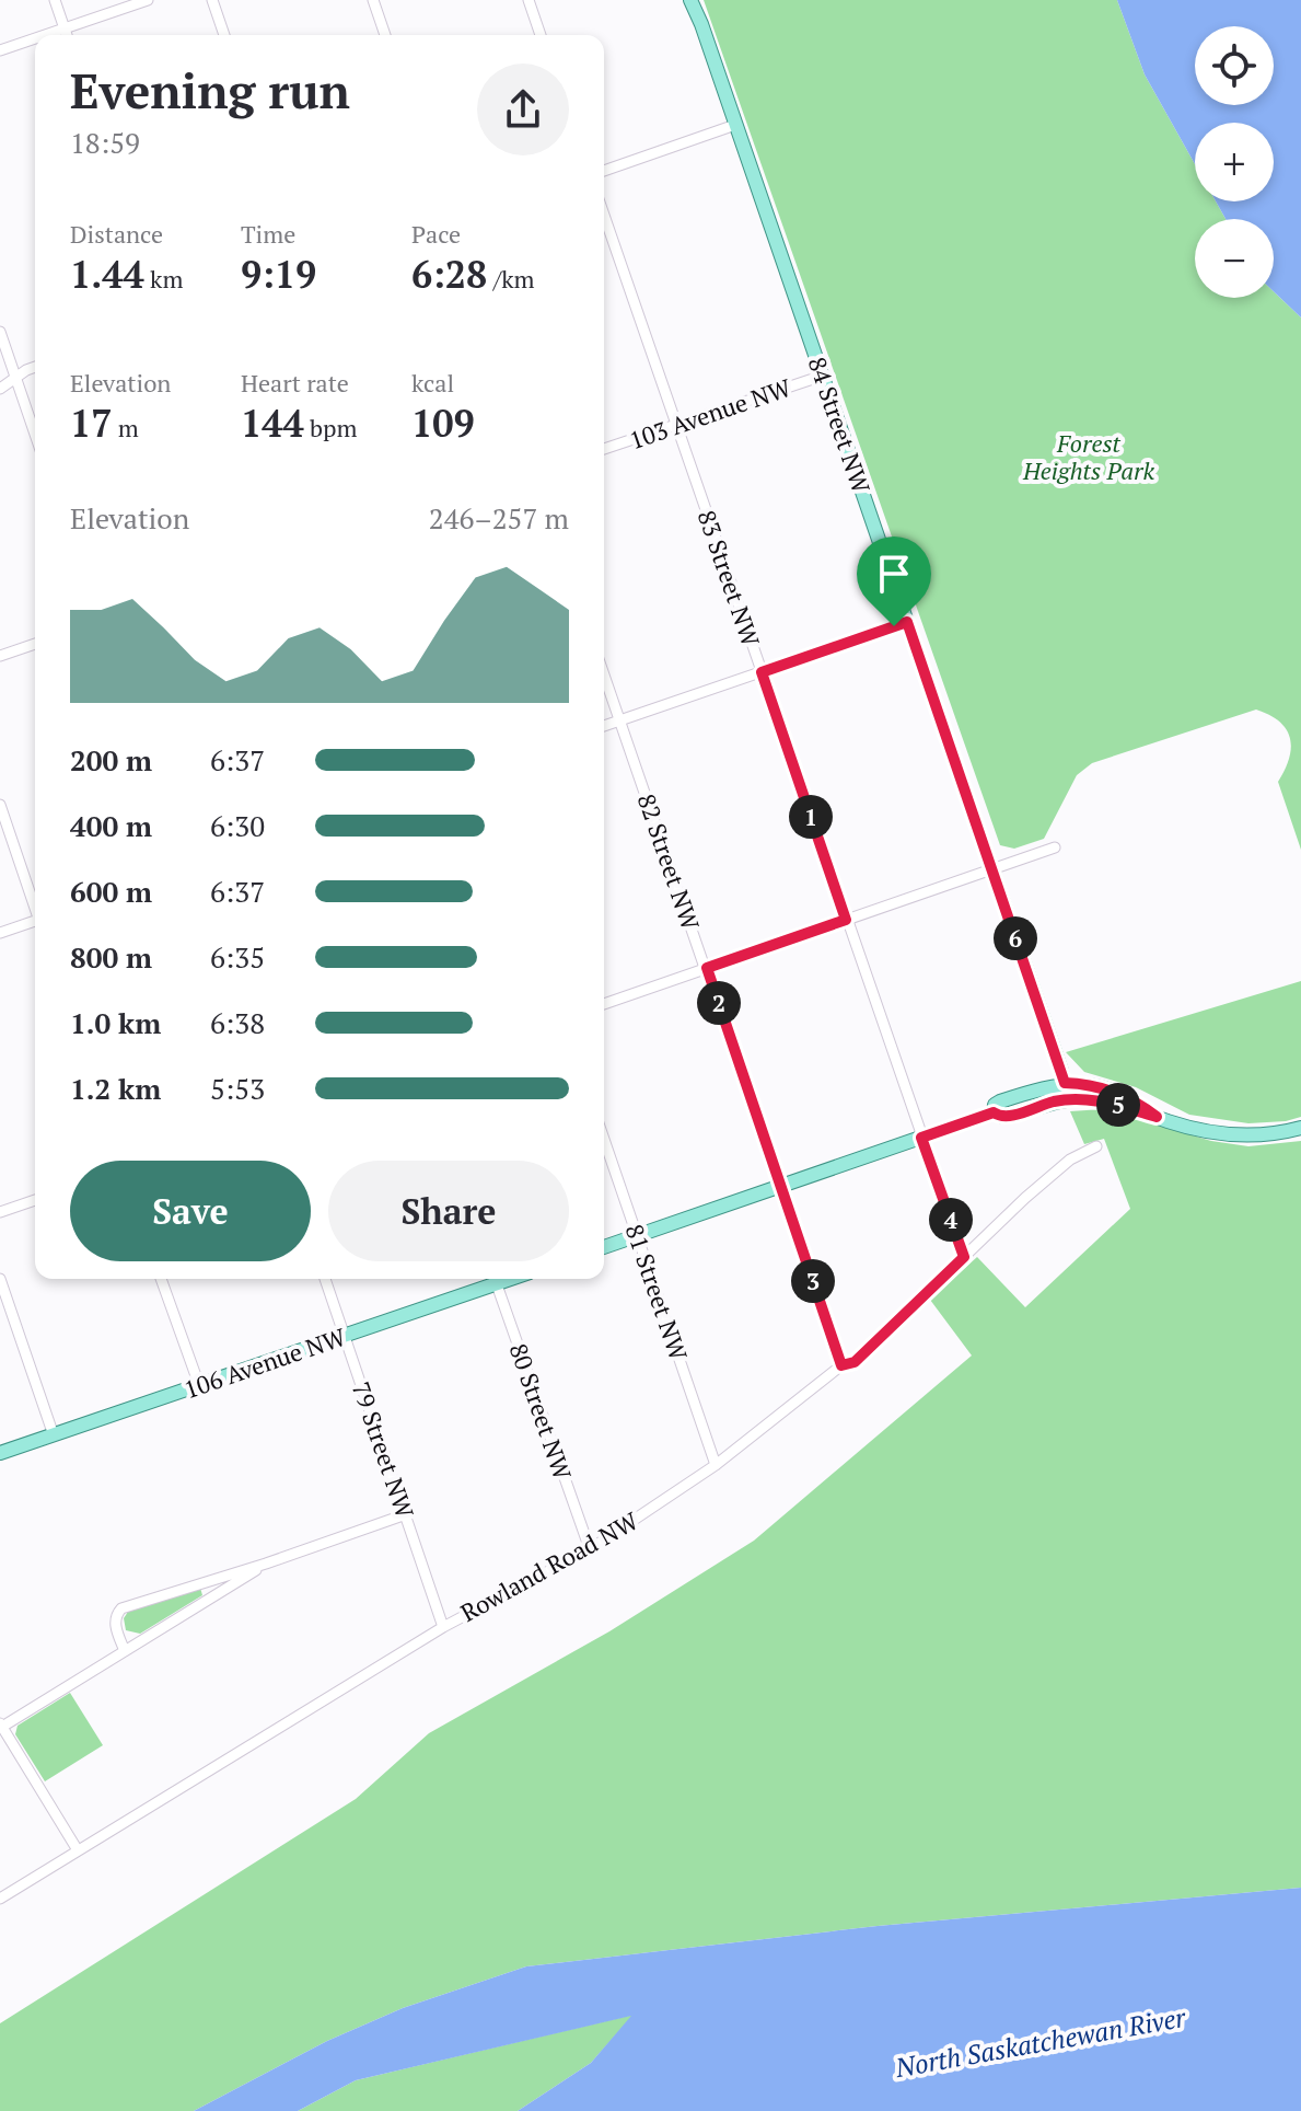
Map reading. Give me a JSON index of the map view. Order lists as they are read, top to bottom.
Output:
{
  "streets": {
    "main road": ["84 Street NW", "106 Avenue NW"],
    "street": [
      "103 Avenue NW",
      "83 Street NW",
      "82 Street NW",
      "81 Street NW",
      "80 Street NW",
      "79 Street NW",
      "Rowland Road NW"
    ]
  },
  "crossings": [
    ["103 Avenue NW", "84 Street NW"],
    ["103 Avenue NW", "83 Street NW"],
    ["83 Street NW", "Rowland Road NW"],
    ["82 Street NW", "Rowland Road NW"],
    ["81 Street NW", "Rowland Road NW"],
    ["106 Avenue NW", "79 Street NW"],
    ["80 Street NW", "Rowland Road NW"],
    ["79 Street NW", "Rowland Road NW"]
  ],
  "water": ["North Saskatchewan River"],
  "parks": ["Forest Heights Park"],
  "page": {
    "map_buttons": ["+", "−"],
    "heading": ["Evening run", "18:59"],
    "stats": [
      ["Distance", "1.44 km"],
      ["Time", "9:19"],
      ["Pace", "6:28 /km"],
      ["Elevation", "17 m"],
      ["Heart rate", "144 bpm"],
      ["kcal", "109"]
    ],
    "chart": ["Elevation", "246–257 m"],
    "list": [
      {
        "name": "200 m",
        "note": "6:37"
      },
      {
        "name": "400 m",
        "note": "6:30"
      },
      {
        "name": "600 m",
        "note": "6:37"
      },
      {
        "name": "800 m",
        "note": "6:35"
      },
      {
        "name": "1.0 km",
        "note": "6:38"
      },
      {
        "name": "1.2 km",
        "note": "5:53"
      }
    ],
    "pins": [
      "1",
      "6",
      "2",
      "5",
      "4",
      "3"
    ],
    "buttons": ["Save", "Share"]
  }
}
